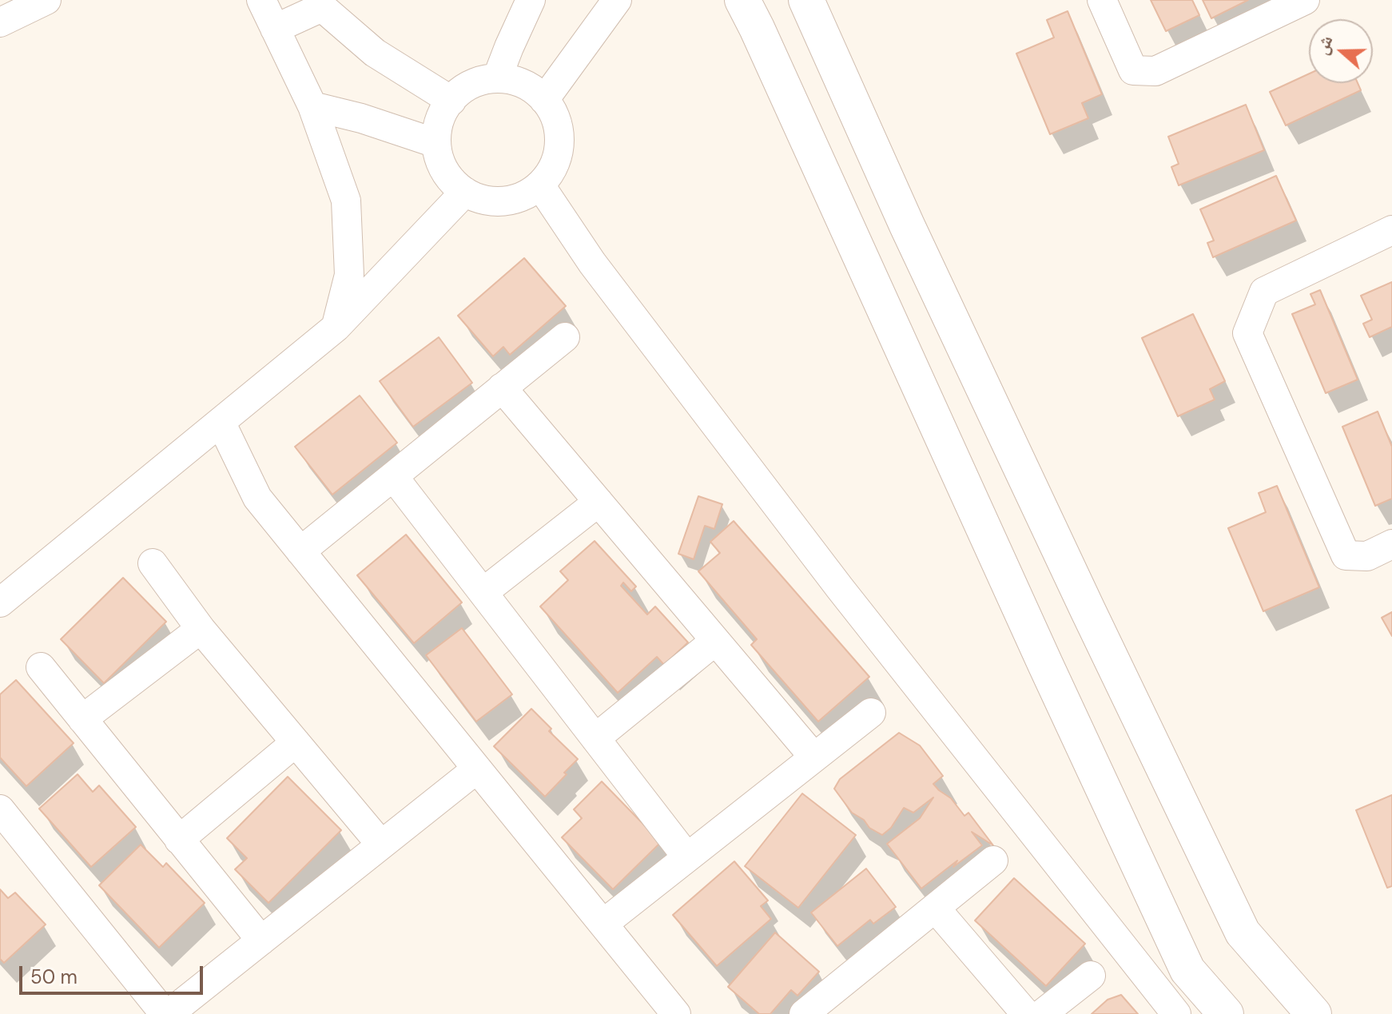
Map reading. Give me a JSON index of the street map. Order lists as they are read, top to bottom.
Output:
{
  "scale_bar": "50 m",
  "north": "left"
}
